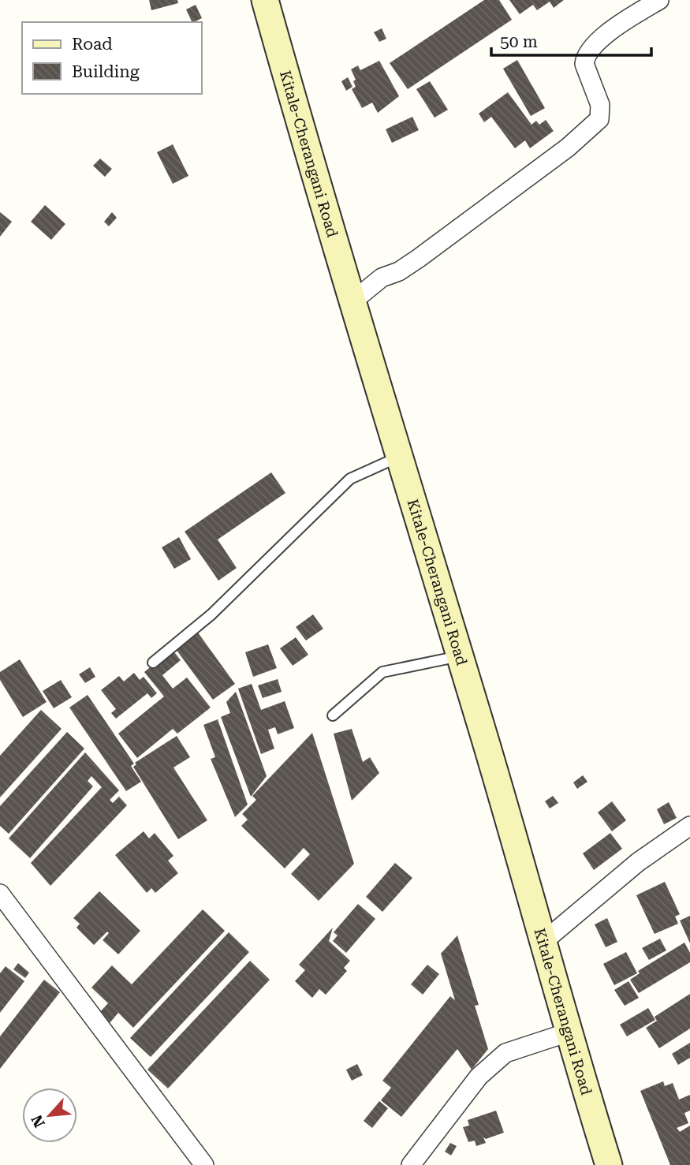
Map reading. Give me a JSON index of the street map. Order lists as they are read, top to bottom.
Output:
{
  "streets": {
    "main road": ["Kitale-Cherangani Road"]
  },
  "legend": ["Road", "Building"],
  "scale_bar": "50 m",
  "north": "bottom left"
}
